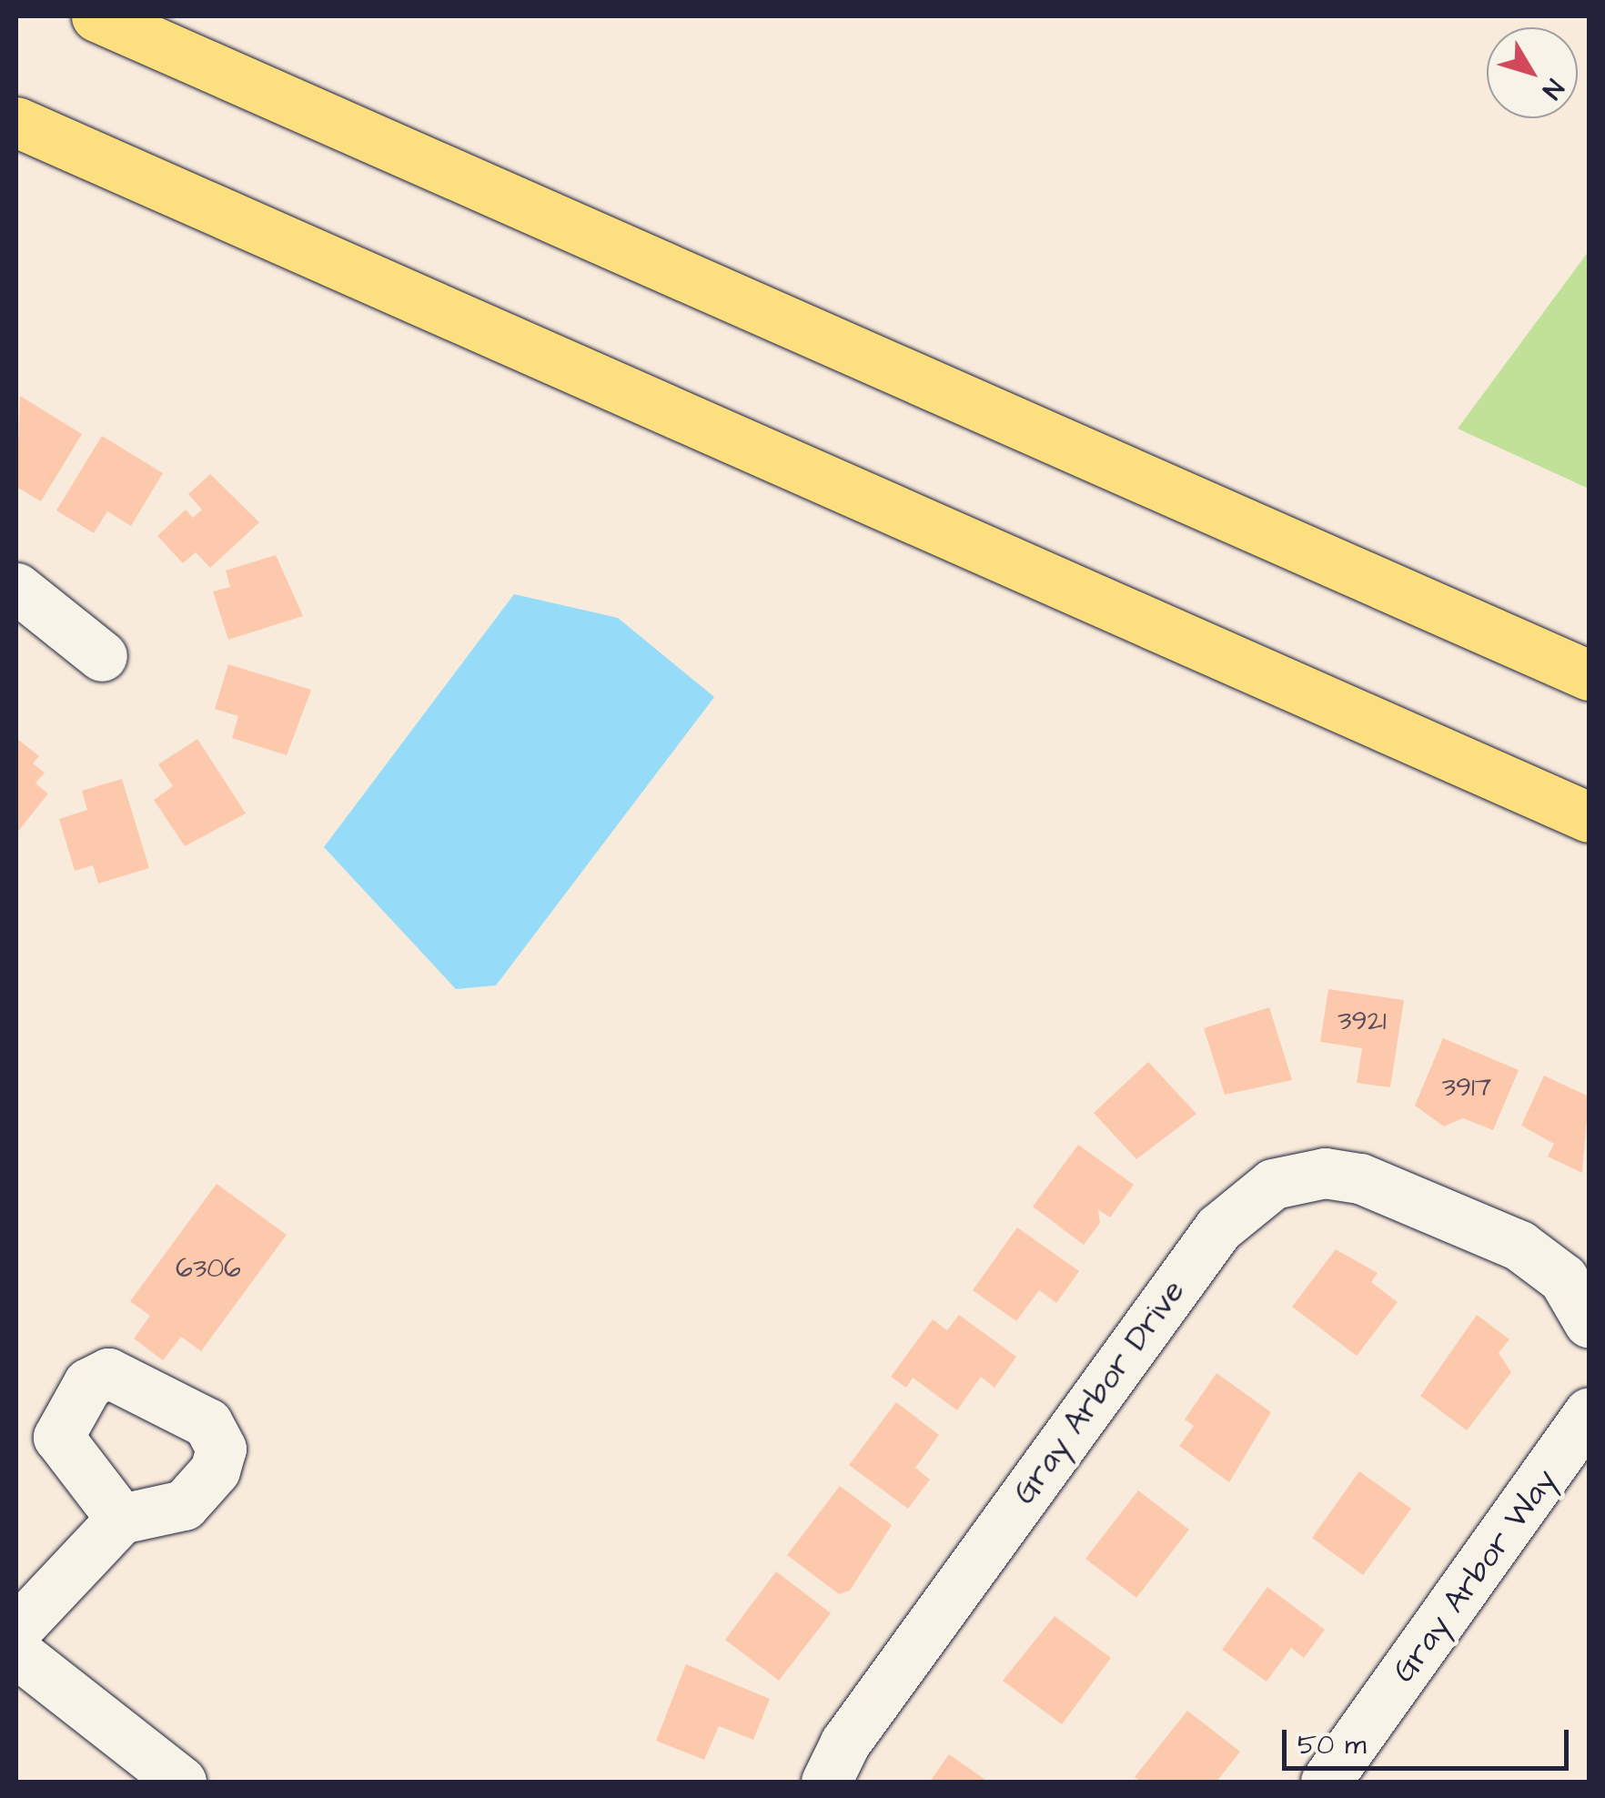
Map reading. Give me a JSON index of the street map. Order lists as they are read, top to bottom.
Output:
{
  "streets": {
    "street": ["Gray Arbor Drive", "Gray Arbor Way"]
  },
  "house_numbers": ["3921", "3917", "6306"],
  "scale_bar": "50 m",
  "north": "bottom right"
}
